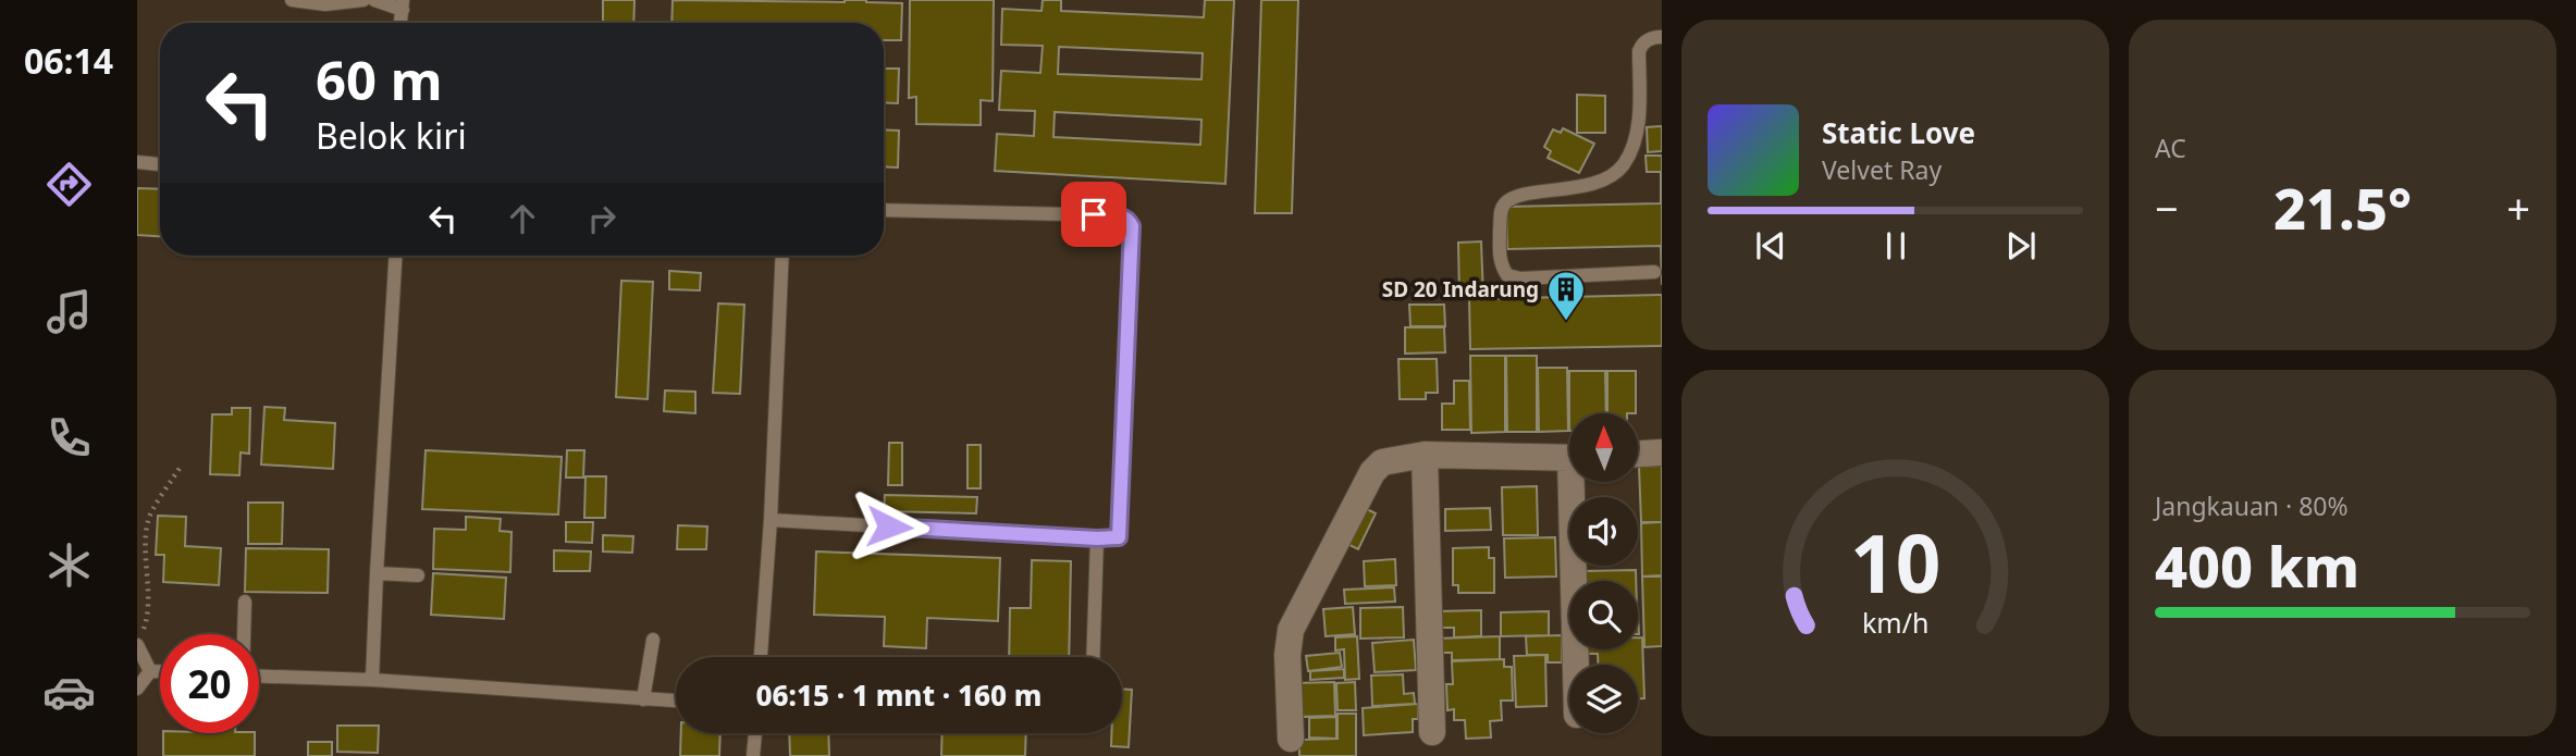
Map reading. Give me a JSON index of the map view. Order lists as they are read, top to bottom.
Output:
{
  "places": {
    "building": ["SD 20 Indarung"]
  },
  "north": "top",
  "page": {
    "tabs": "06:14",
    "tile": [
      "AC",
      ["Jangkauan · 80%", "400 km"]
    ],
    "turn": ["60 m", "Belok kiri"],
    "song": ["Static Love", "Velvet Ray"],
    "heat": ["−", "21.5°", "+"],
    "limit": "20",
    "trip": "06:15 · 1 mnt · 160 m",
    "gauge": ["10", "km/h"]
  }
}
